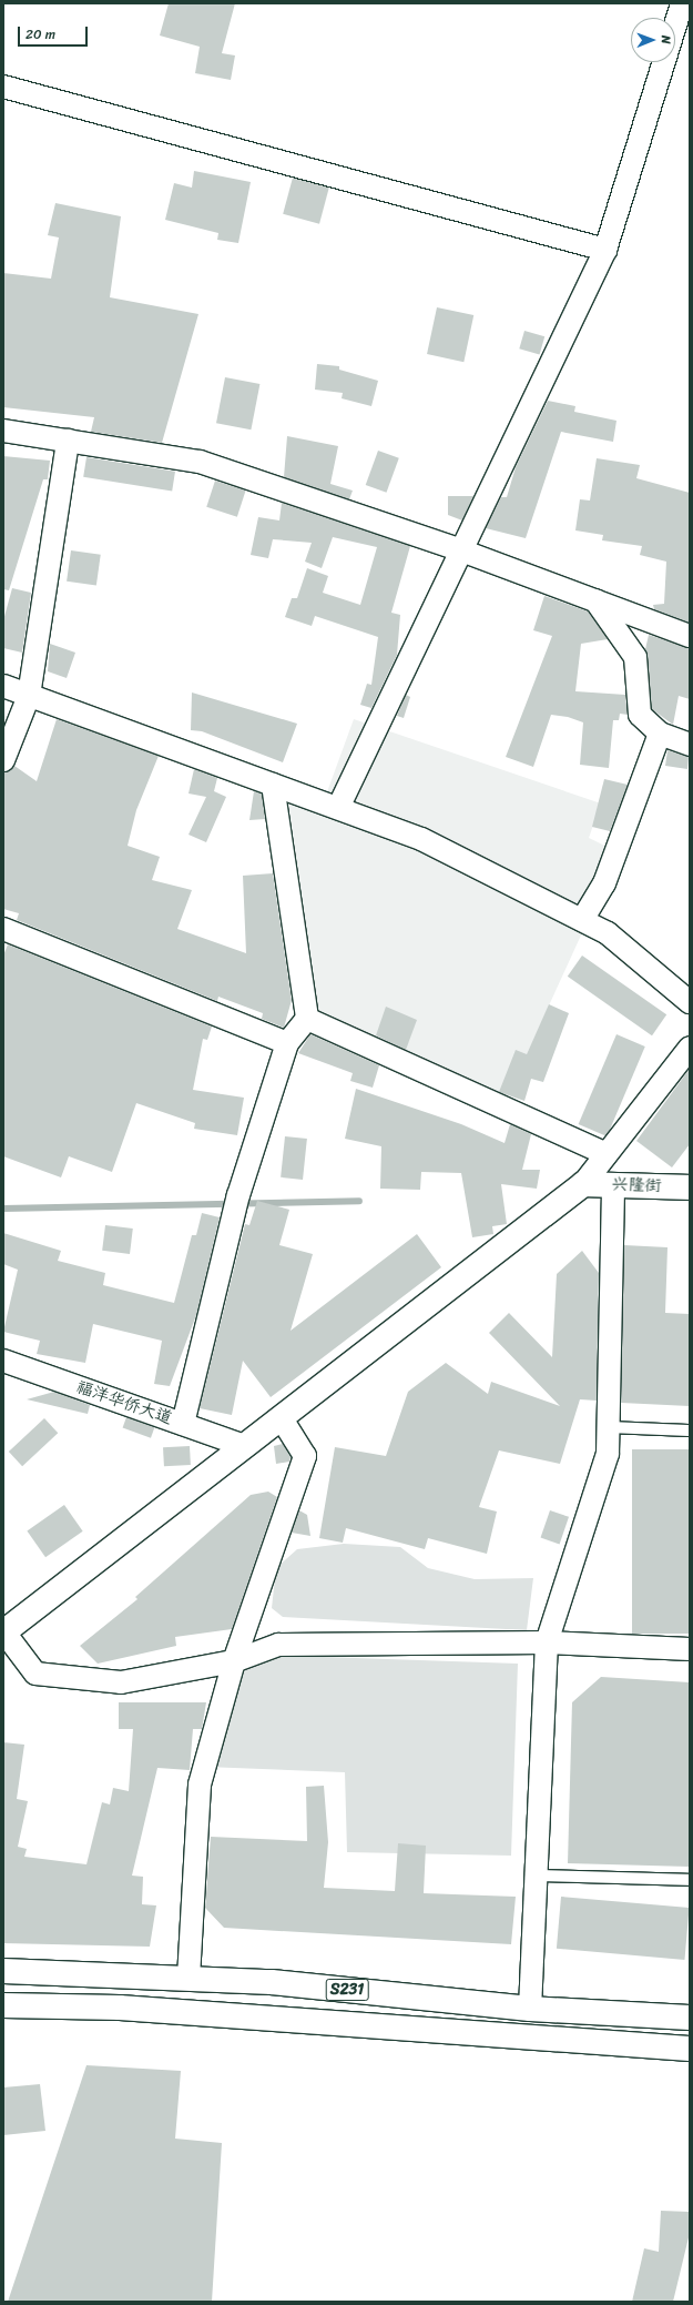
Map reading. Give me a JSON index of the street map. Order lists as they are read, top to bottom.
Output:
{
  "streets": {
    "main road": ["兴隆街", "S231"],
    "street": ["福洋华侨大道"]
  },
  "scale_bar": "20 m",
  "north": "right"
}
